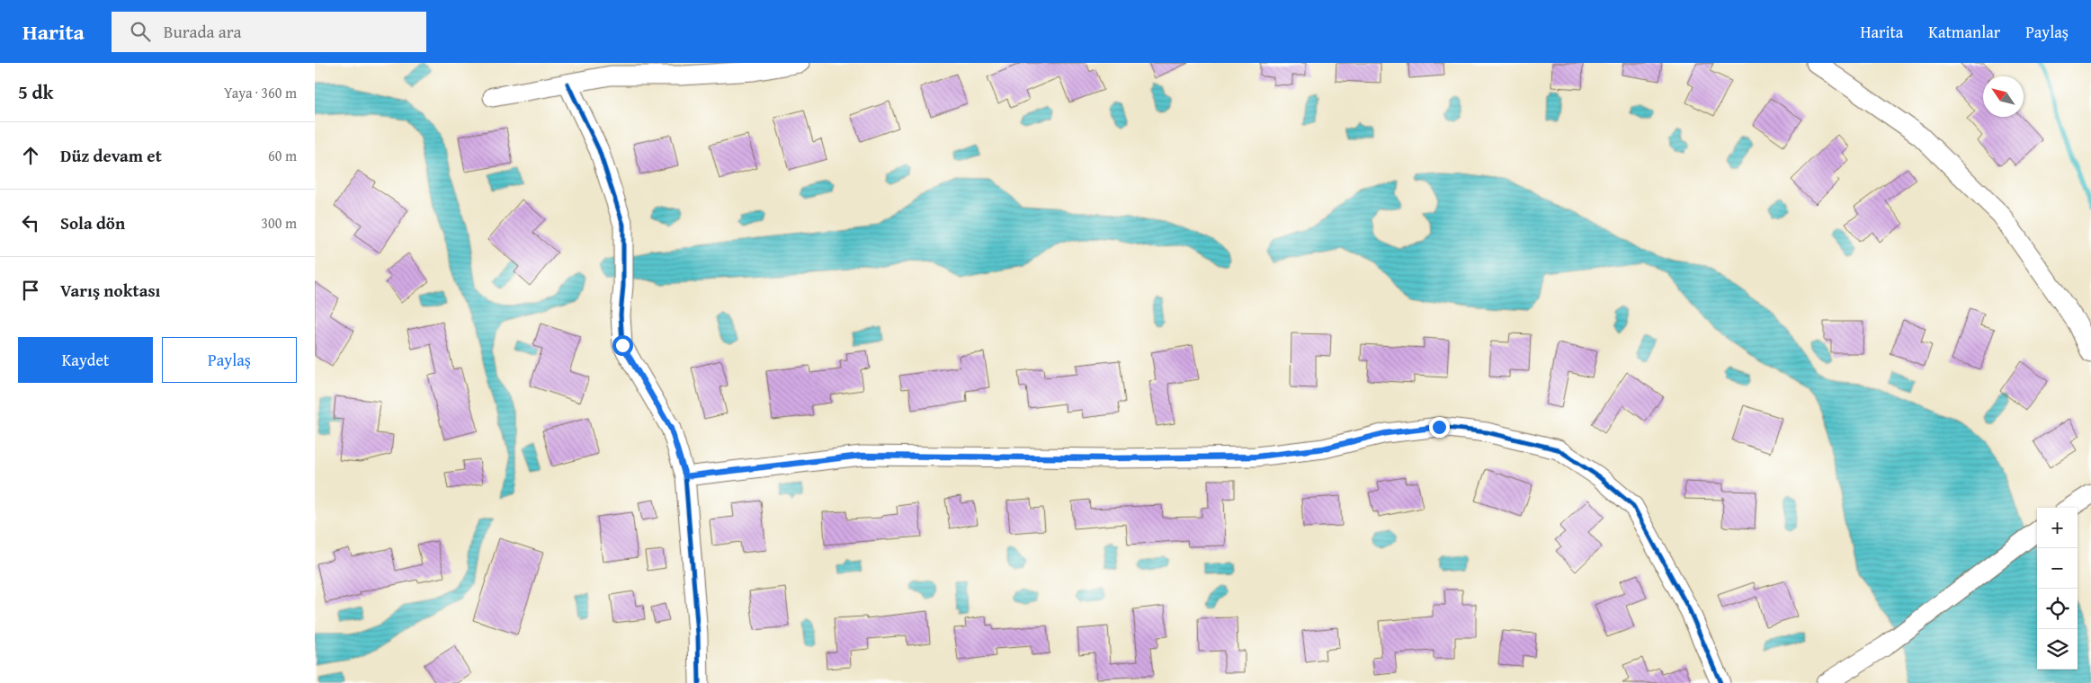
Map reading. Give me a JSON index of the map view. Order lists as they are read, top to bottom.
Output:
{
  "north": "top left",
  "page": {
    "header": "Harita",
    "search": "Burada ara",
    "nav": ["Harita", "Katmanlar", "Paylaş"],
    "heading": ["5 dk", "Yaya · 360 m"],
    "list": [
      ["Düz devam et", "60 m"],
      ["Sola dön", "300 m"],
      "Varış noktası"
    ],
    "buttons": ["Kaydet", "Paylaş"],
    "map_buttons": ["+", "−"]
  }
}
